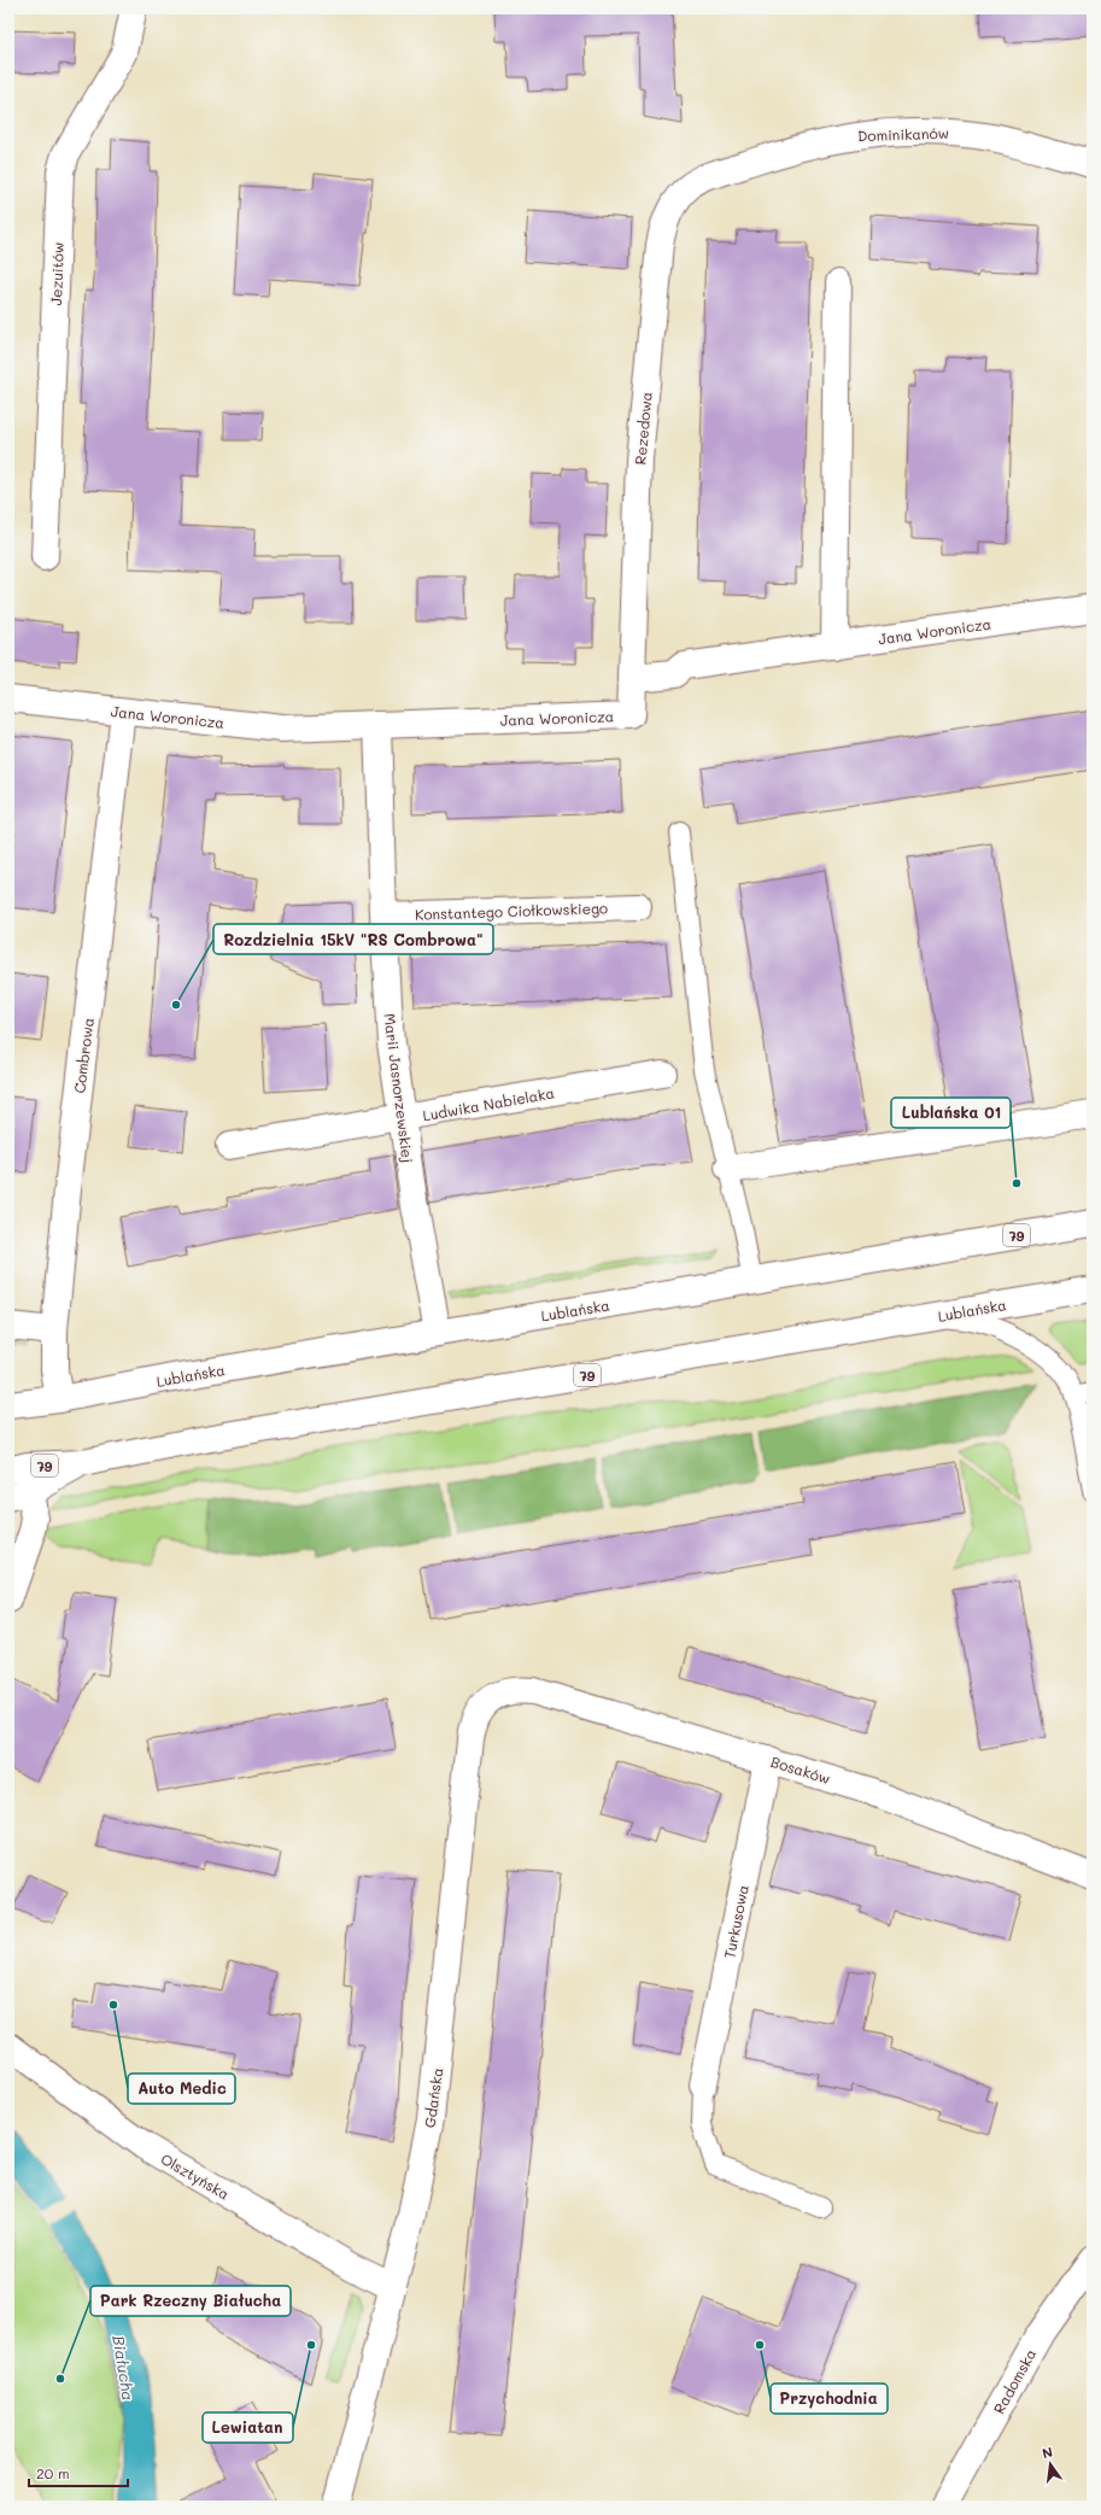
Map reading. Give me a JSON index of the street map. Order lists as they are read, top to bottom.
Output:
{
  "streets": {
    "street": [
      "Dominikanów",
      "Jezuitów",
      "Rezedowa",
      "Jana Woronicza",
      "Konstantego Ciołkowskiego",
      "Combrowa",
      "Marii Jasnorzewskiej",
      "Ludwika Nabielaka",
      "79",
      "Lublańska",
      "Bosaków",
      "Turkusowa",
      "Gdańska",
      "Olsztyńska",
      "Radomska"
    ]
  },
  "crossings": [
    ["Dominikanów", "Rezedowa"],
    ["Rezedowa", "Jana Woronicza"],
    ["Jana Woronicza", "Combrowa"],
    ["Jana Woronicza", "Marii Jasnorzewskiej"],
    ["Konstantego Ciołkowskiego", "Marii Jasnorzewskiej"],
    ["Combrowa", "79"],
    ["Combrowa", "Lublańska"],
    ["Marii Jasnorzewskiej", "Ludwika Nabielaka"],
    ["Marii Jasnorzewskiej", "Lublańska"],
    ["79", "Lublańska"],
    ["Bosaków", "Turkusowa"],
    ["Bosaków", "Gdańska"],
    ["Gdańska", "Olsztyńska"]
  ],
  "water": ["Białucha"],
  "places": [
    "Rozdzielnia 15kV \"RS Combrowa\"",
    "Lublańska 01",
    "Auto Medic",
    "Lewiatan",
    "Przychodnia",
    "Park Rzeczny Białucha"
  ],
  "scale_bar": "20 m",
  "north": "top"
}
